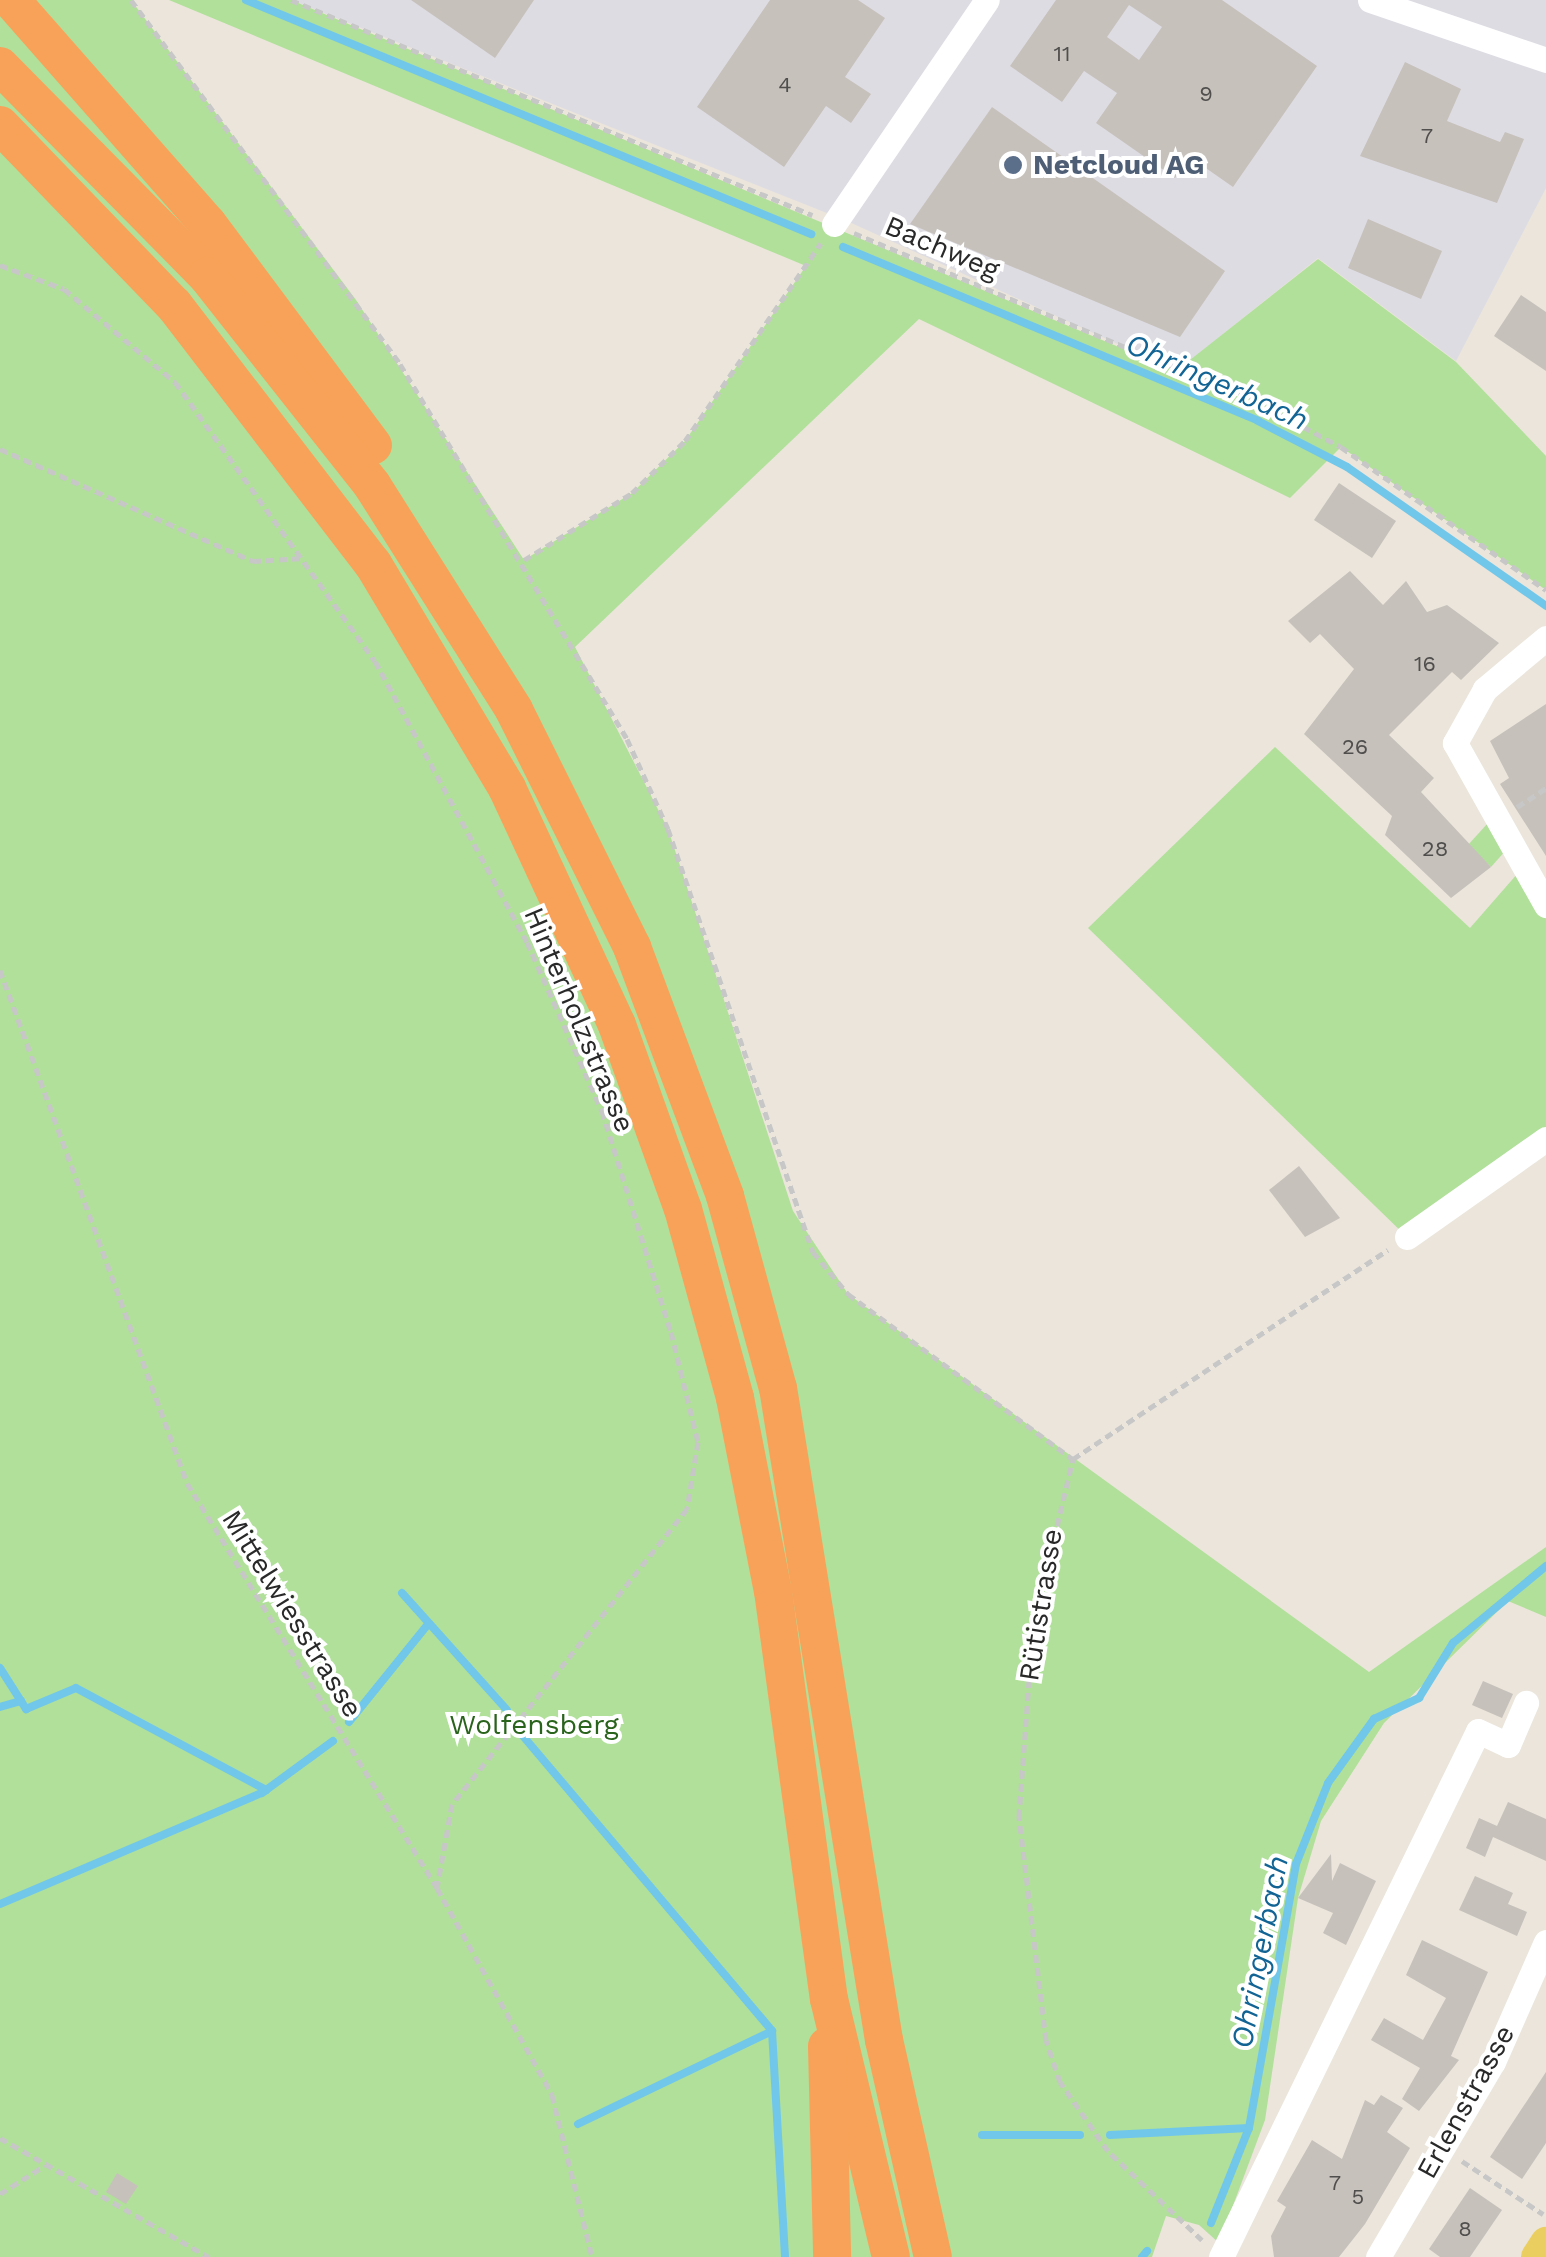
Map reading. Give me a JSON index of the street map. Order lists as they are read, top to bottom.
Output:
{
  "streets": {
    "street": ["Erlenstrasse"],
    "path": [
      "Bachweg",
      "Hinterholzstrasse",
      "Rütistrasse",
      "Mittelwiesstrasse"
    ]
  },
  "crossings": [
    ["Hinterholzstrasse", "Mittelwiesstrasse"]
  ],
  "water": ["Ohringerbach"],
  "parks": ["Wolfensberg"],
  "places": ["Netcloud AG"],
  "house_numbers": [
    "11",
    "4",
    "9",
    "7",
    "16",
    "26",
    "28",
    "7",
    "5",
    "8"
  ]
}
